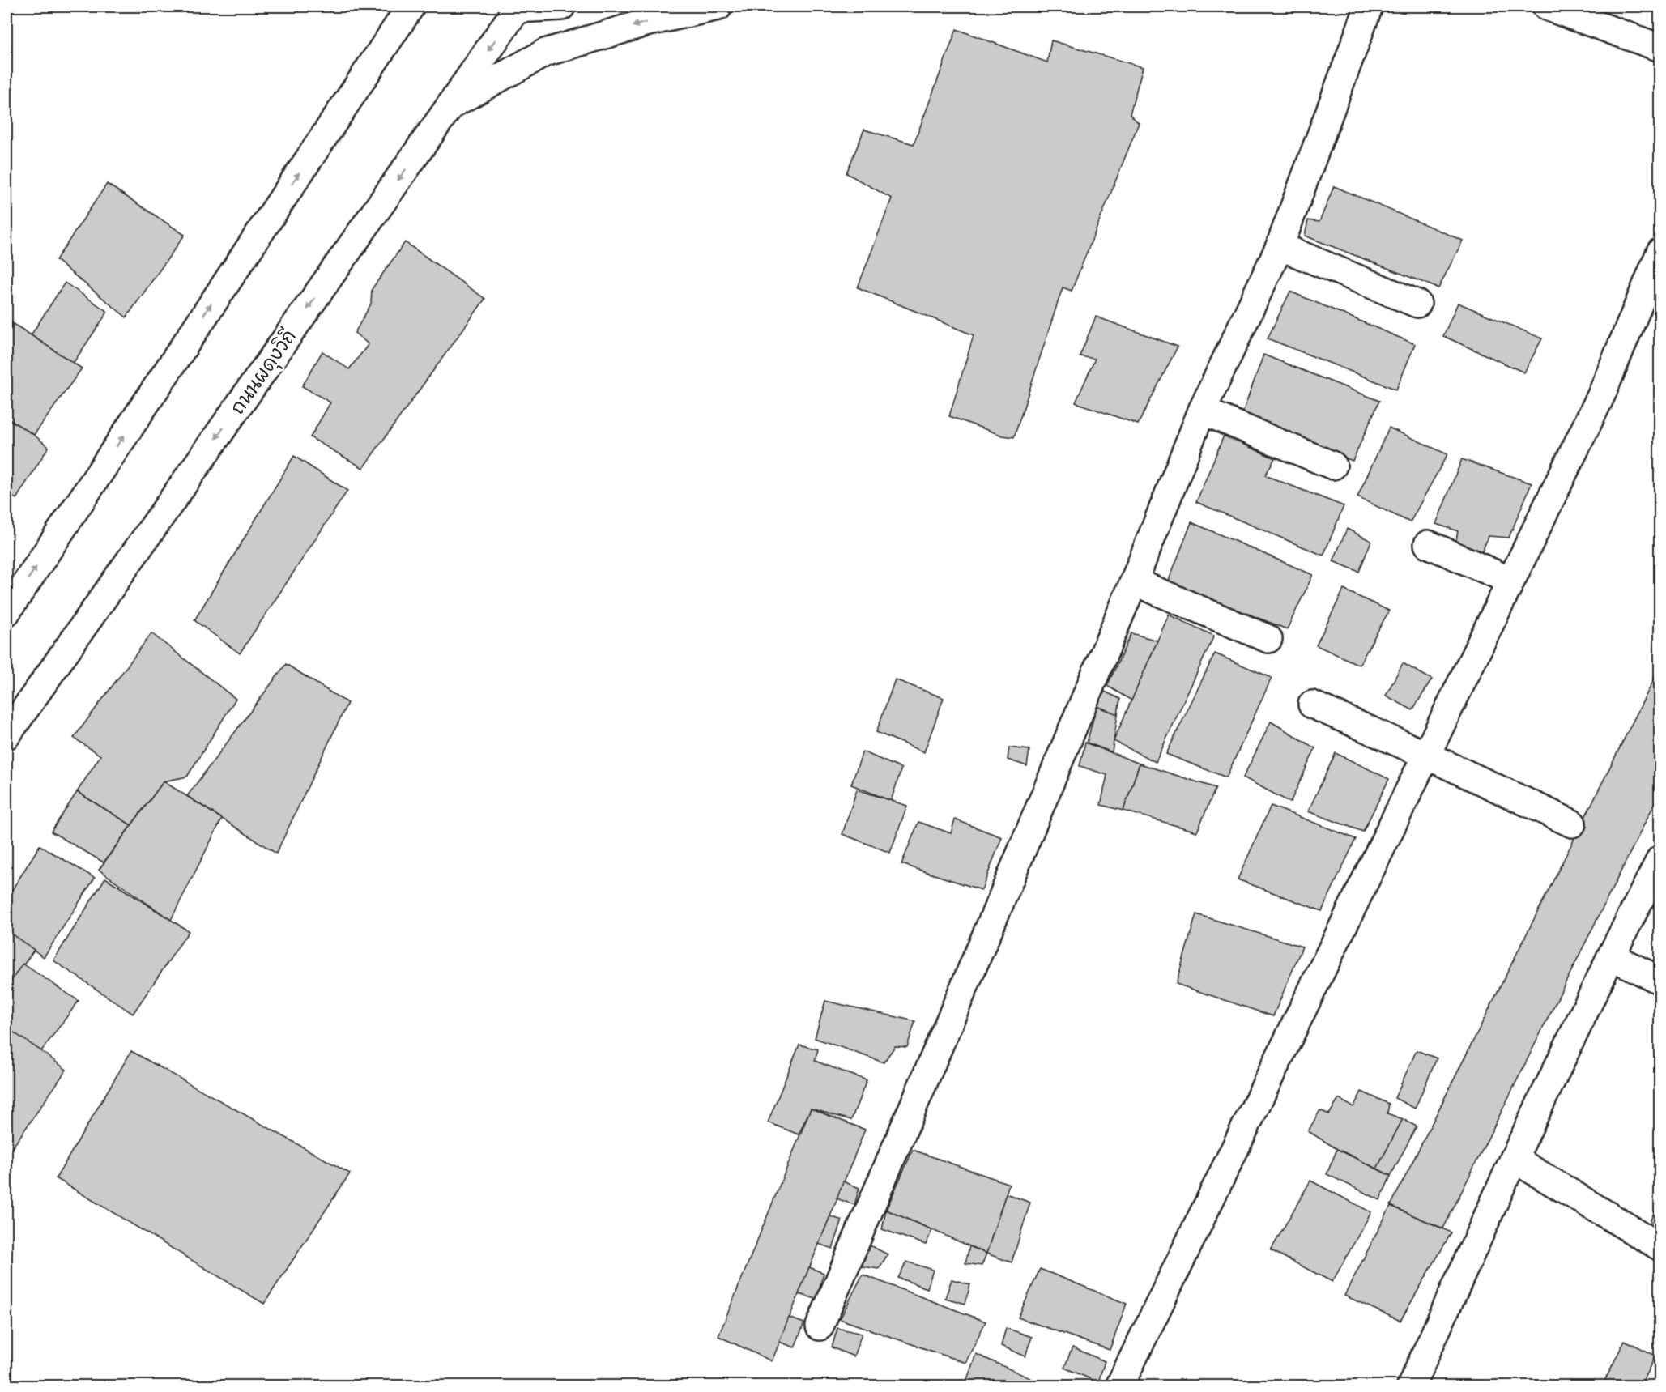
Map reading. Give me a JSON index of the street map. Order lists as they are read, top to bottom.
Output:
{
  "streets": {
    "street": ["ถนนผดุงวิถี"]
  }
}
